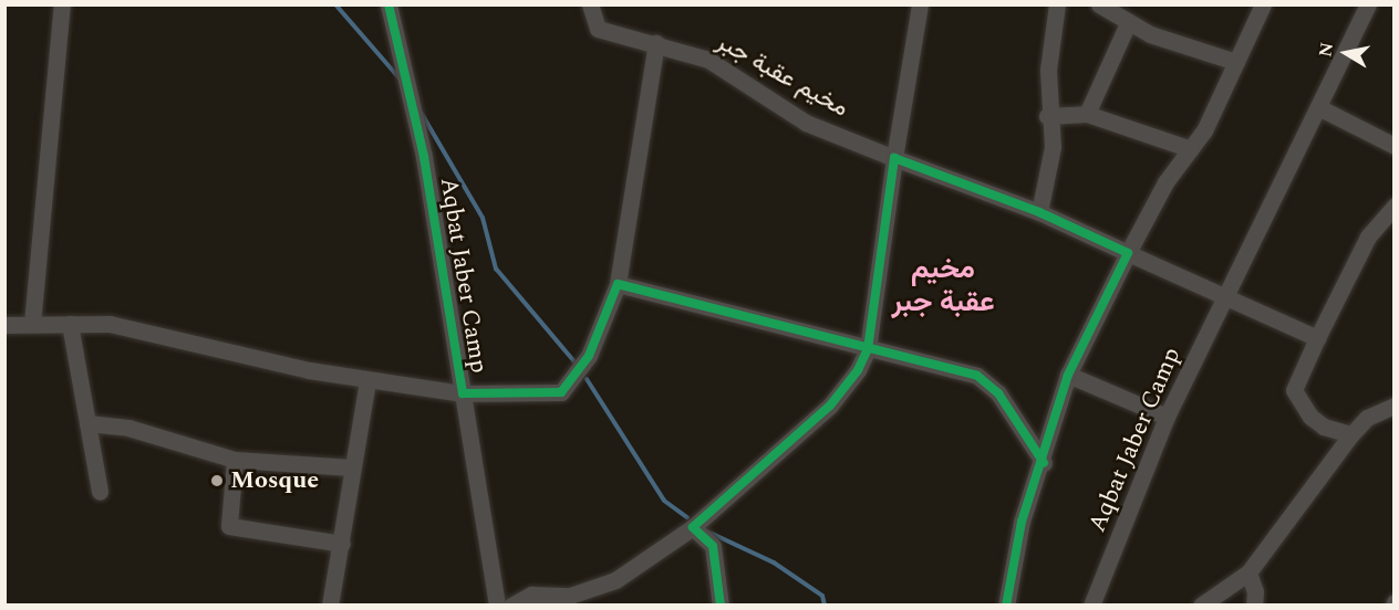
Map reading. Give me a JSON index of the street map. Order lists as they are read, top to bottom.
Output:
{
  "streets": {
    "street": ["مخيم عقبة جبر", "Aqbat Jaber Camp"]
  },
  "districts": ["مخيم عقبة جبر"],
  "places": ["Mosque"],
  "north": "left"
}
